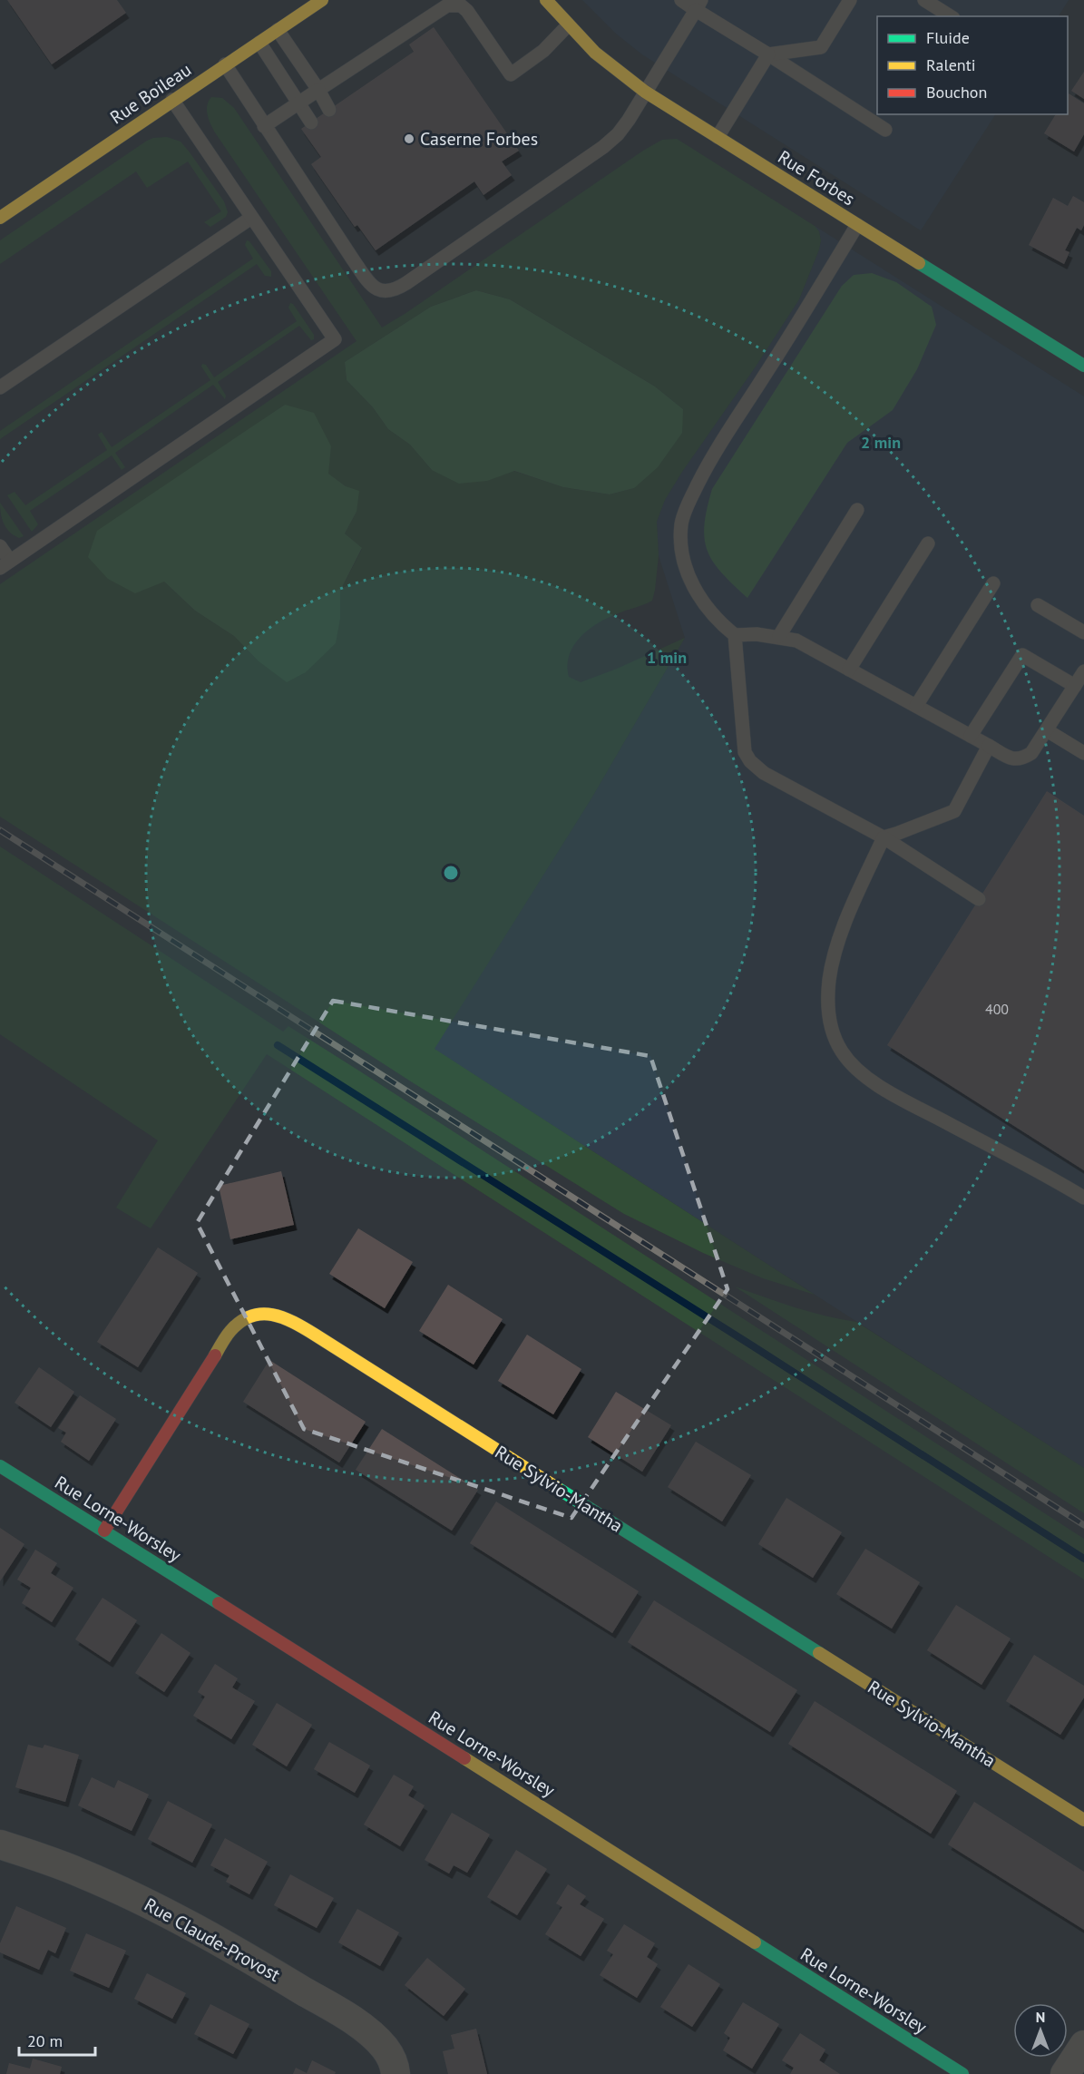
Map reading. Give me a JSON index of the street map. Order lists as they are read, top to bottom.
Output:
{
  "streets": {
    "street": [
      "Rue Boileau",
      "Rue Forbes",
      "Rue Sylvio-Mantha",
      "Rue Lorne-Worsley",
      "Rue Claude-Provost"
    ]
  },
  "crossings": [
    ["Rue Sylvio-Mantha", "Rue Lorne-Worsley"]
  ],
  "places": ["Caserne Forbes"],
  "house_numbers": ["400"],
  "legend": ["Fluide", "Ralenti", "Bouchon"],
  "scale_bar": "20 m",
  "north": "top",
  "rings": ["2 min", "1 min"]
}
